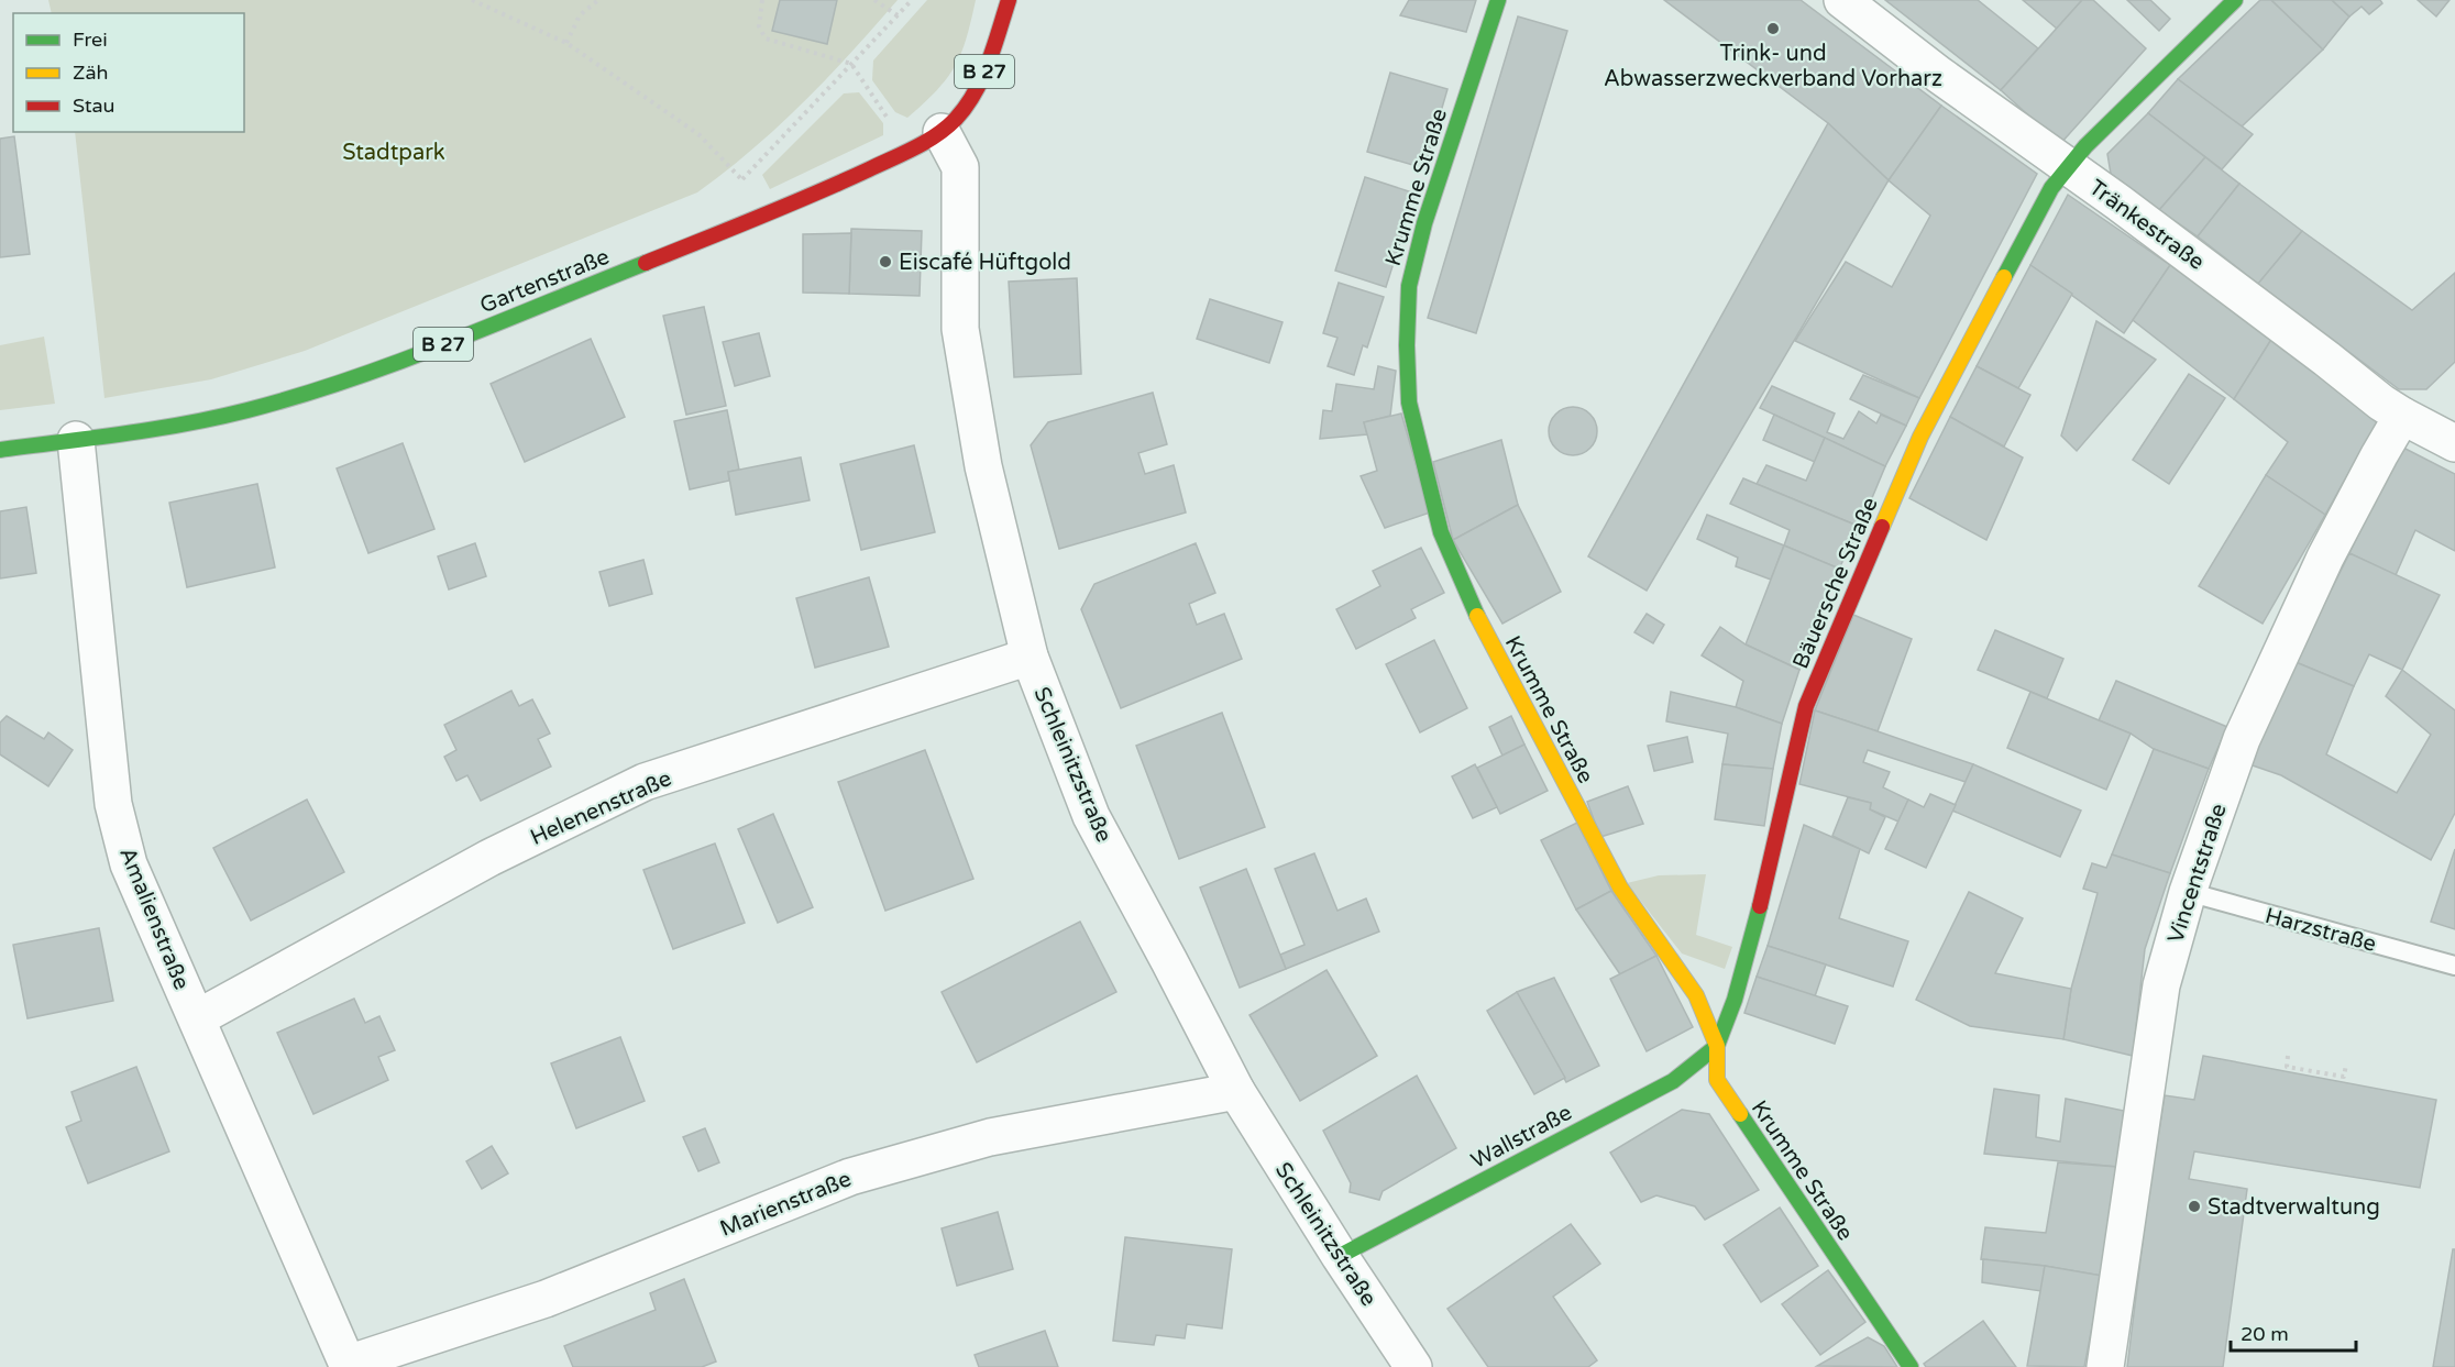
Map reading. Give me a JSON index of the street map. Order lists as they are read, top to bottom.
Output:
{
  "streets": {
    "street": [
      "B 27",
      "Krumme Straße",
      "Tränkestraße",
      "Gartenstraße",
      "Bäuersche Straße",
      "Schleinitzstraße",
      "Helenenstraße",
      "Vincentstraße",
      "Amalienstraße",
      "Wallstraße",
      "Marienstraße"
    ],
    "lane": ["Harzstraße"]
  },
  "crossings": [
    ["Krumme Straße", "Bäuersche Straße"],
    ["Krumme Straße", "Wallstraße"],
    ["Tränkestraße", "Bäuersche Straße"],
    ["Tränkestraße", "Vincentstraße"],
    ["Gartenstraße", "Schleinitzstraße"],
    ["Gartenstraße", "Amalienstraße"],
    ["Bäuersche Straße", "Wallstraße"],
    ["Schleinitzstraße", "Helenenstraße"],
    ["Schleinitzstraße", "Wallstraße"],
    ["Schleinitzstraße", "Marienstraße"],
    ["Helenenstraße", "Amalienstraße"],
    ["Vincentstraße", "Harzstraße"],
    ["Amalienstraße", "Marienstraße"]
  ],
  "parks": ["Stadtpark"],
  "places": ["Trink- und Abwasserzweckverband Vorharz", "Eiscafé Hüftgold", "Stadtverwaltung"],
  "legend": ["Frei", "Zäh", "Stau"],
  "scale_bar": "20 m"
}
